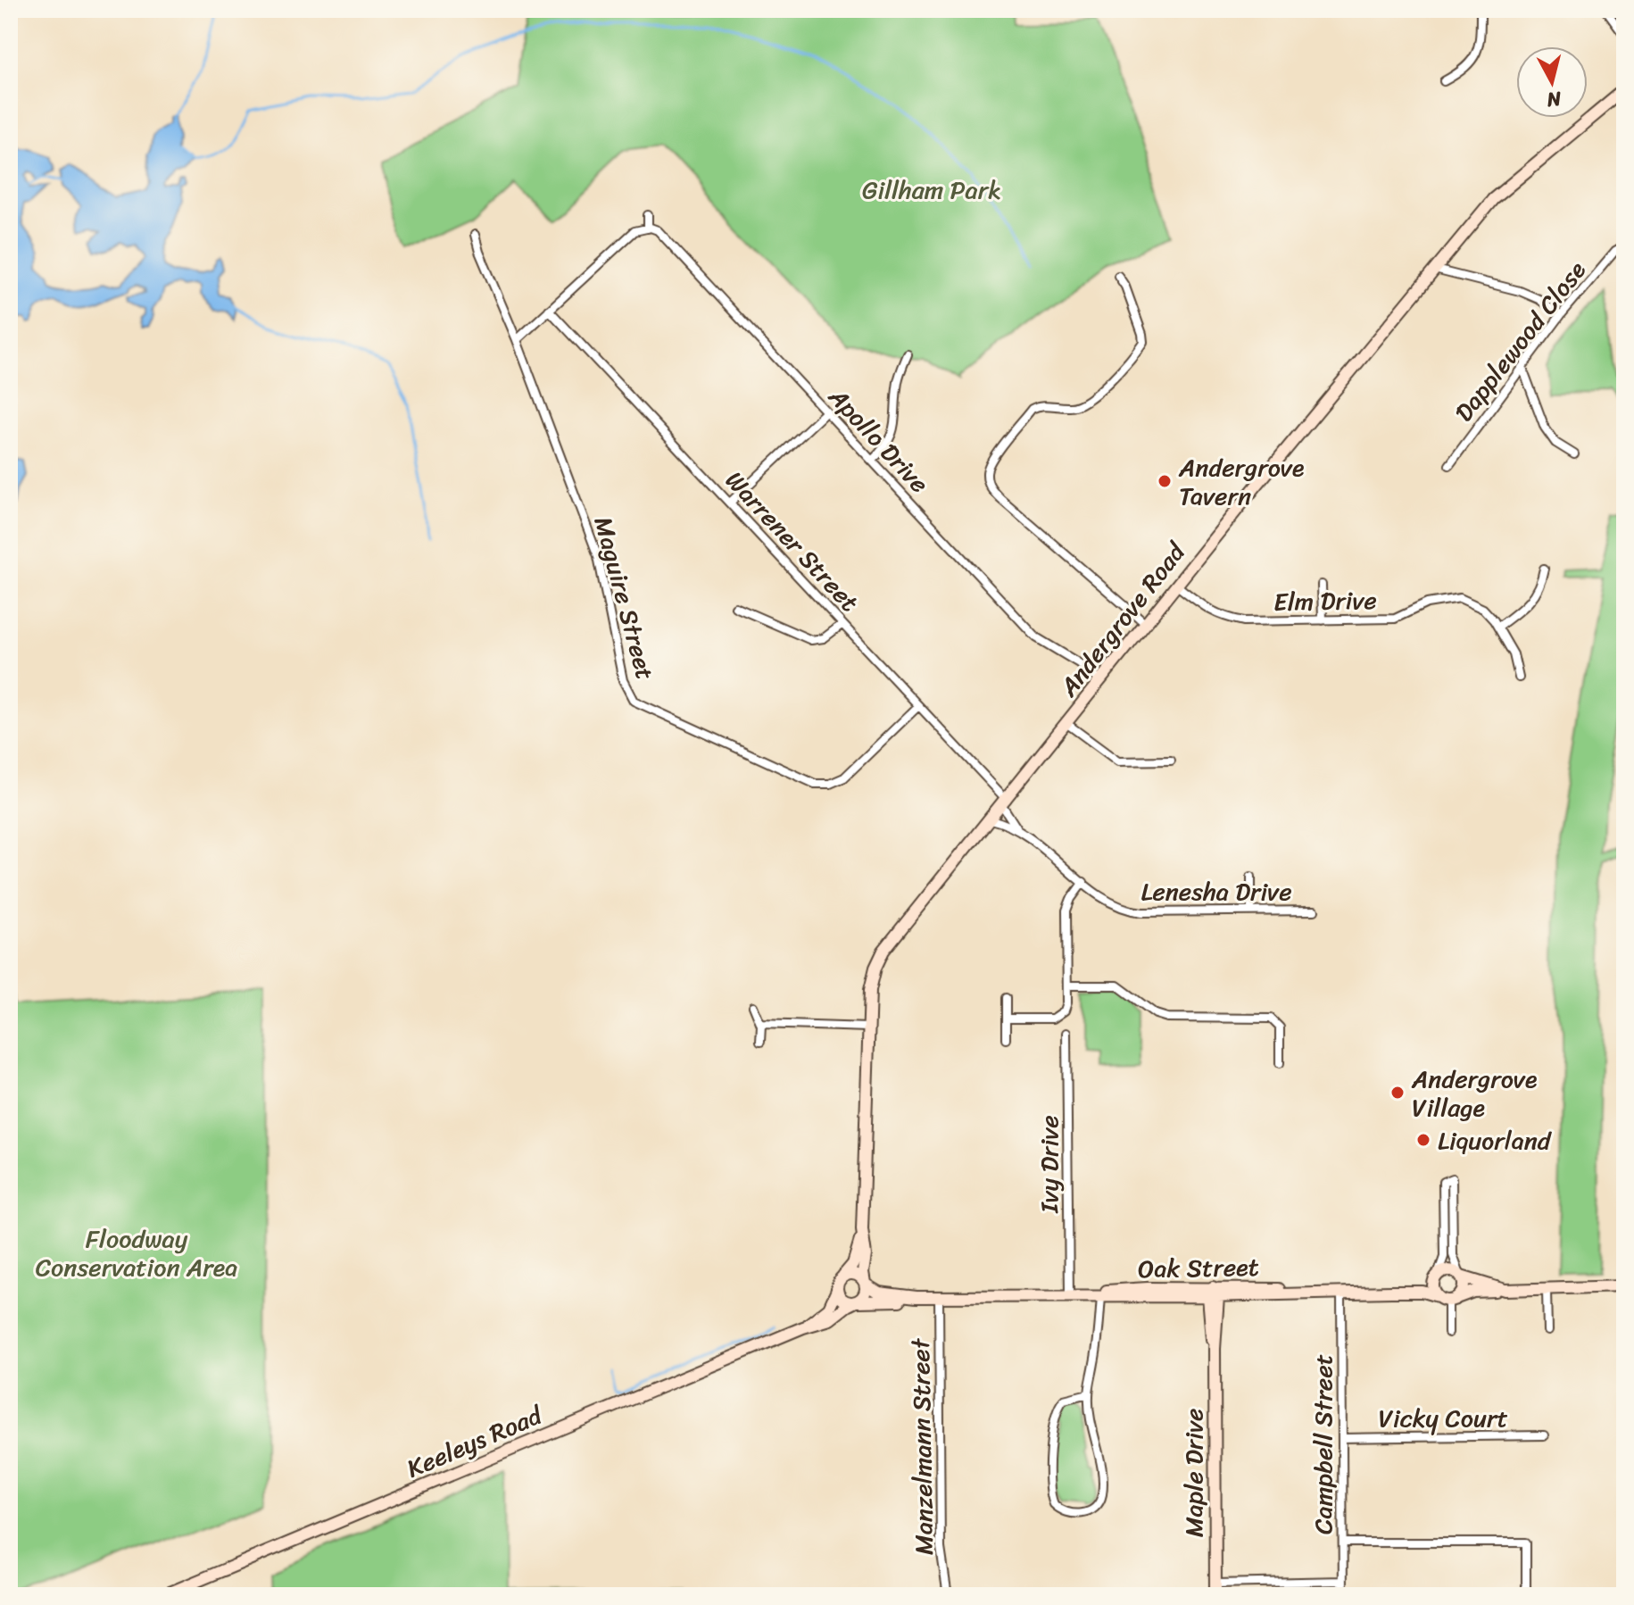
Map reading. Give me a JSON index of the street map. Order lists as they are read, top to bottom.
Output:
{
  "streets": {
    "street": [
      "Dapplewood Close",
      "Apollo Drive",
      "Warrener Street",
      "Maguire Street",
      "Elm Drive",
      "Andergrove Road",
      "Lenesha Drive",
      "Ivy Drive",
      "Oak Street",
      "Vicky Court",
      "Keeleys Road",
      "Campbell Street",
      "Manzelmann Street",
      "Maple Drive"
    ]
  },
  "crossings": [
    ["Apollo Drive", "Andergrove Road"],
    ["Warrener Street", "Maguire Street"],
    ["Warrener Street", "Andergrove Road"],
    ["Warrener Street", "Lenesha Drive"],
    ["Elm Drive", "Andergrove Road"],
    ["Andergrove Road", "Lenesha Drive"],
    ["Andergrove Road", "Oak Street"],
    ["Andergrove Road", "Keeleys Road"],
    ["Ivy Drive", "Oak Street"],
    ["Oak Street", "Keeleys Road"],
    ["Oak Street", "Campbell Street"],
    ["Oak Street", "Manzelmann Street"],
    ["Oak Street", "Maple Drive"],
    ["Vicky Court", "Campbell Street"]
  ],
  "parks": ["Gillham Park", "Floodway Conservation Area"],
  "places": ["Andergrove Tavern", "Andergrove Village", "Liquorland"],
  "north": "bottom"
}
